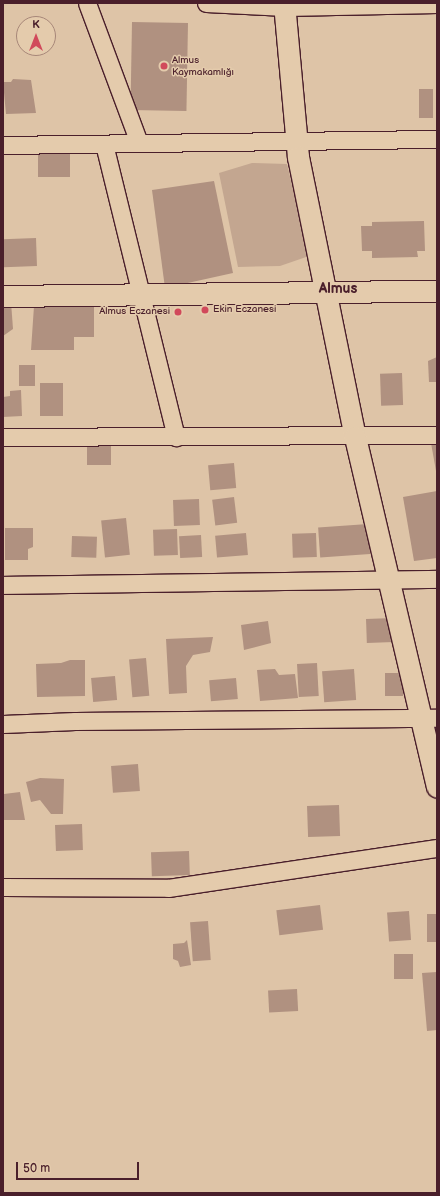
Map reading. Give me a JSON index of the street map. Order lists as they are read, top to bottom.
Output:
{
  "districts": ["Almus"],
  "places": ["Almus Kaymakamlığı", "Ekin Eczanesi", "Almus Eczanesi"],
  "scale_bar": "50 m",
  "north": "top"
}
